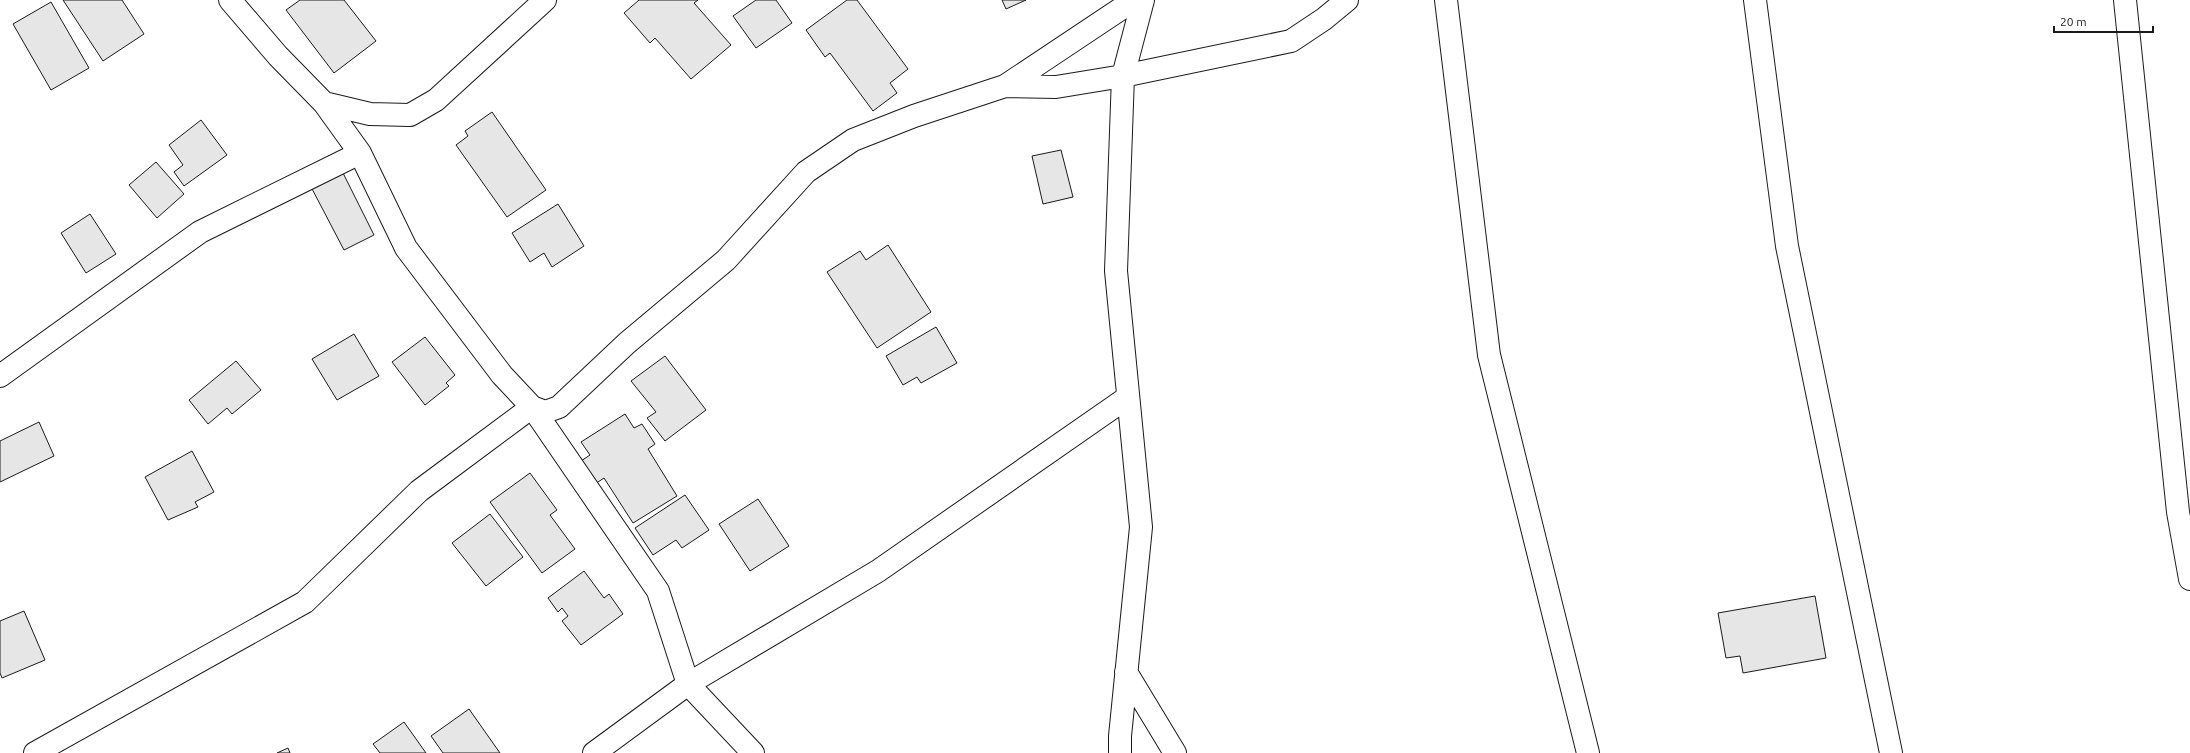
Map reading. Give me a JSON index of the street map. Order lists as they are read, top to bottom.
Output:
{
  "scale_bar": "20 m"
}
